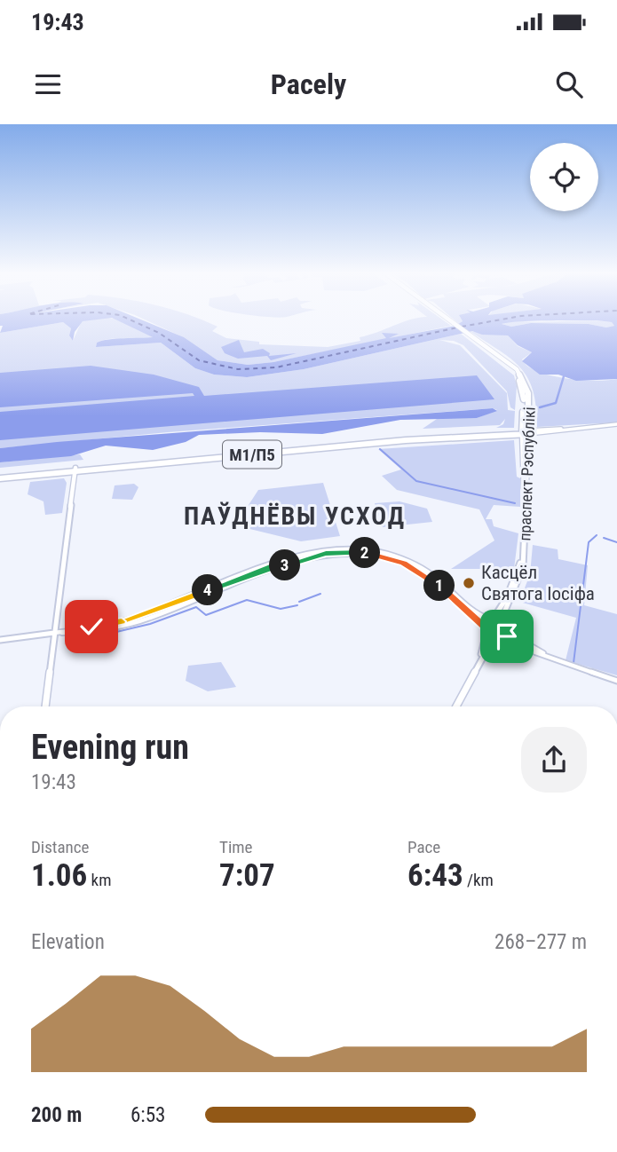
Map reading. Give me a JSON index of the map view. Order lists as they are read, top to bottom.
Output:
{
  "streets": {
    "highway": ["М1/П5", "праспект Рэспублікі"]
  },
  "crossings": [
    ["М1/П5", "праспект Рэспублікі"]
  ],
  "districts": ["ПАЎДНЁВЫ УСХОД"],
  "places": ["Касцёл Святога Іосіфа"],
  "page": {
    "status": "19:43",
    "header": "Pacely",
    "pins": [
      "2",
      "3",
      "1",
      "4"
    ],
    "heading": ["Evening run", "19:43"],
    "stats": [
      ["Distance", "1.06 km"],
      ["Time", "7:07"],
      ["Pace", "6:43 /km"]
    ],
    "chart": ["Elevation", "268–277 m"],
    "list": [
      {
        "name": "200 m",
        "note": "6:53"
      }
    ]
  }
}
